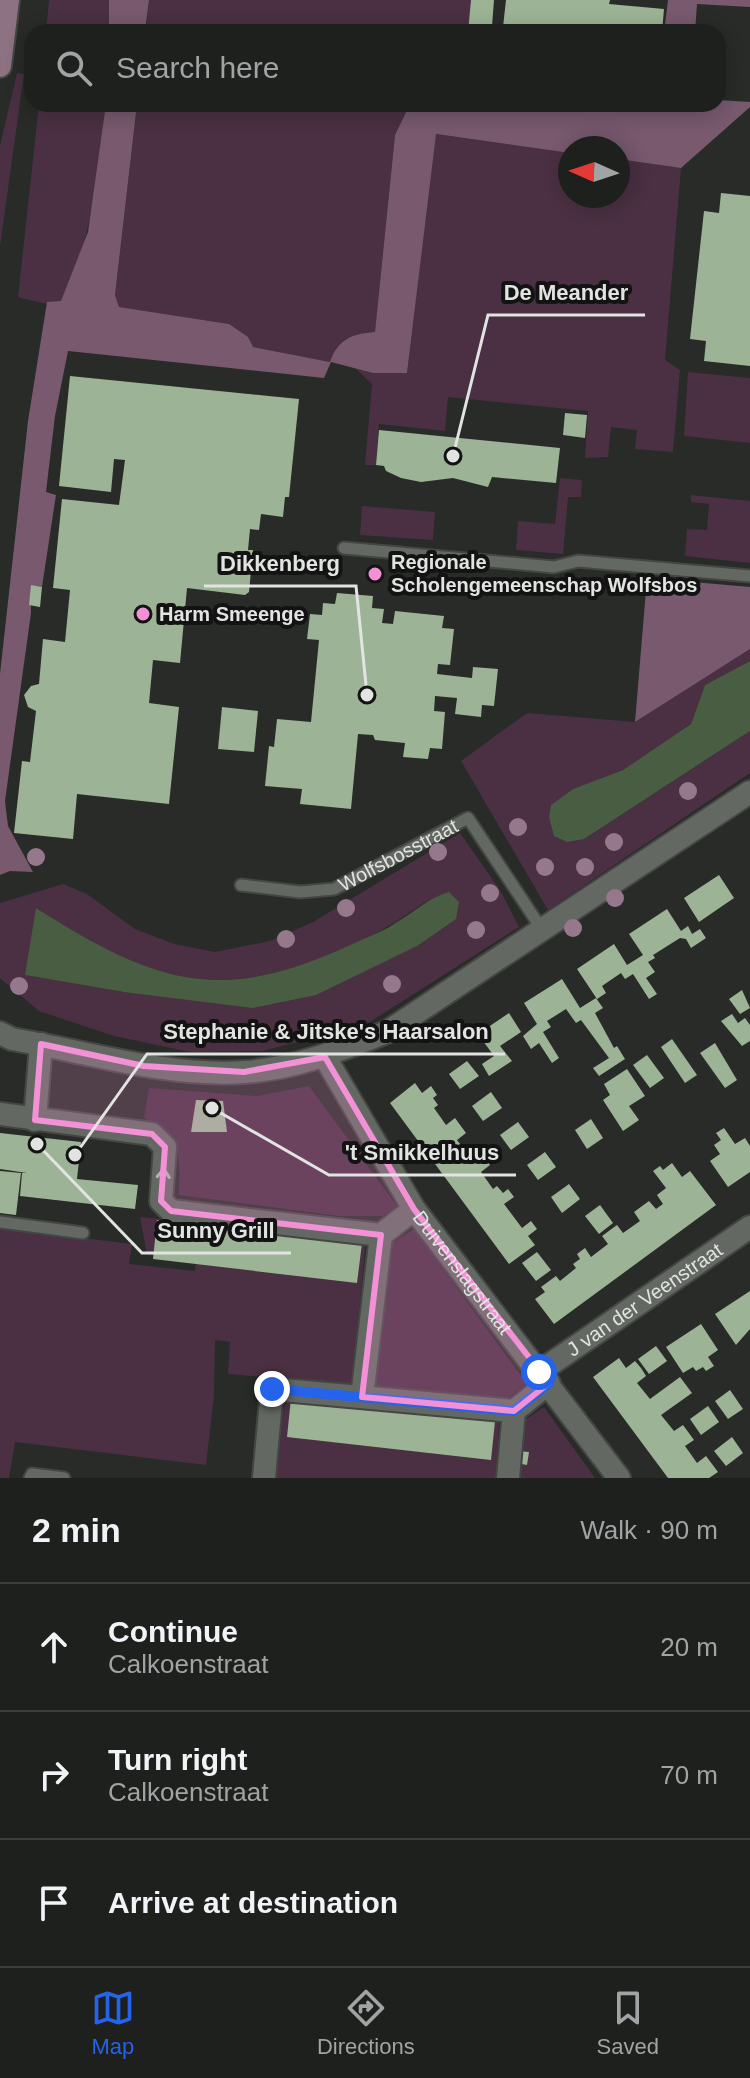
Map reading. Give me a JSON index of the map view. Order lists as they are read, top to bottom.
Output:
{
  "streets": {
    "street": ["Duivenslagstraat", "J van der Veenstraat"],
    "lane": ["Wolfsbosstraat"]
  },
  "crossings": [
    ["Duivenslagstraat", "J van der Veenstraat"]
  ],
  "places": [
    "De Meander",
    "Regionale Scholengemeenschap Wolfsbos",
    "Harm Smeenge",
    "Dikkenberg",
    "'t Smikkelhuus",
    "Sunny Grill",
    "Stephanie & Jitske's Haarsalon"
  ],
  "north": "left",
  "page": {
    "search": "Search here",
    "heading": ["2 min", "Walk · 90 m"],
    "list": [
      ["Continue", "Calkoenstraat", "20 m"],
      ["Turn right", "Calkoenstraat", "70 m"],
      "Arrive at destination"
    ],
    "nav": ["Map", "Directions", "Saved"]
  }
}
